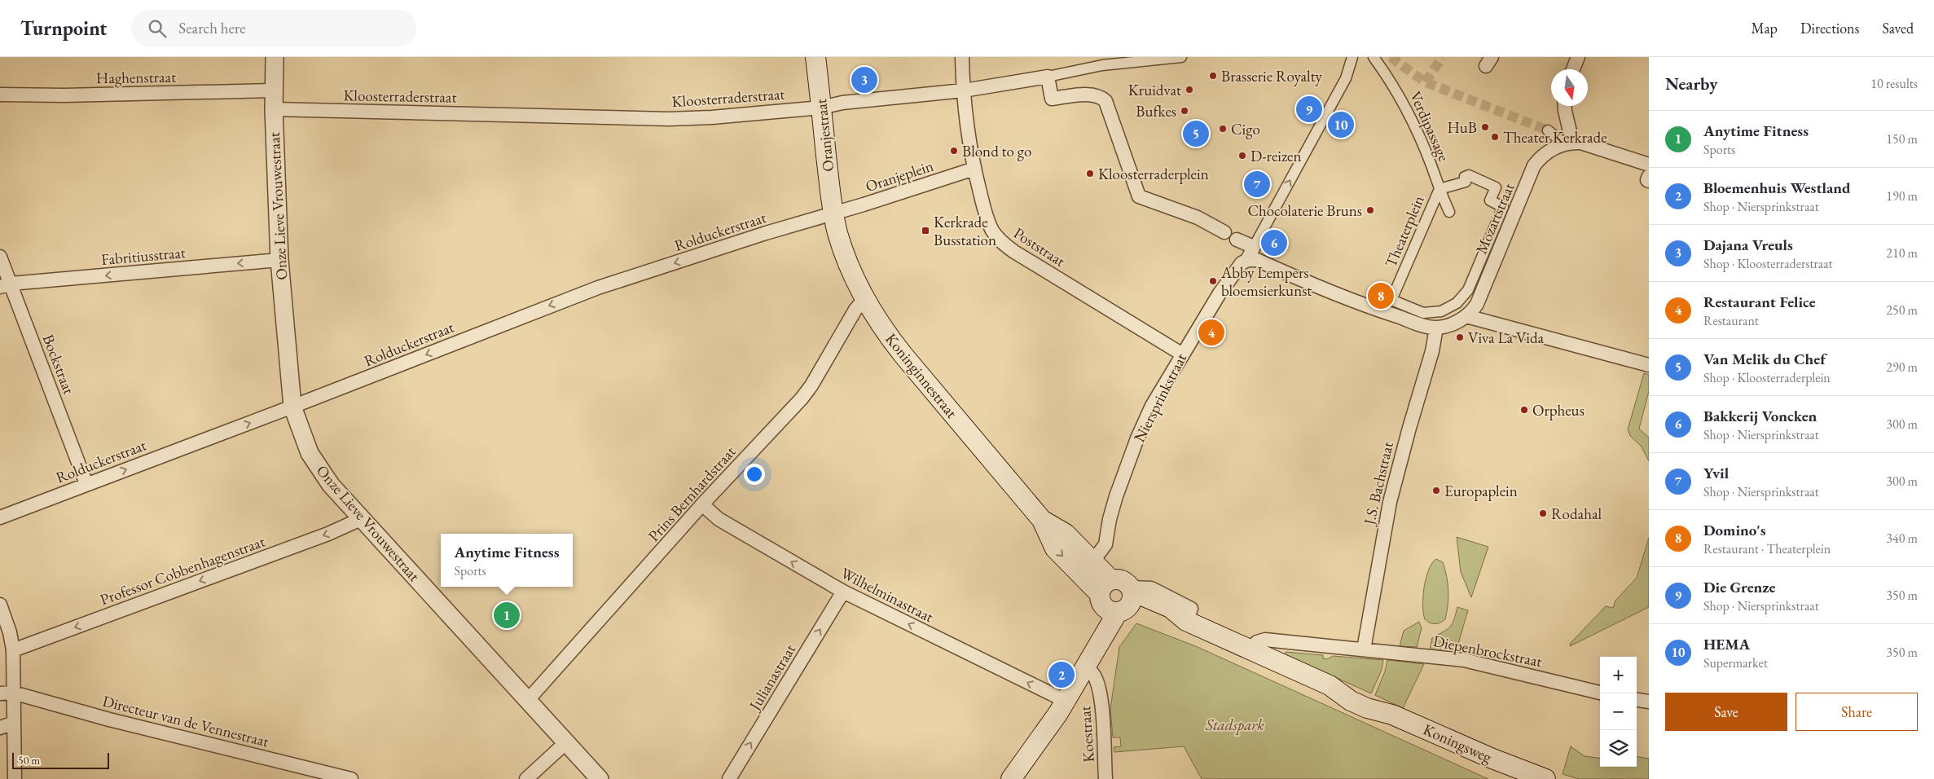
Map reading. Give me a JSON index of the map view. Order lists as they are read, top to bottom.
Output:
{
  "streets": {
    "main road": ["Oranjestraat", "Koninginnestraat", "Koningsweg"],
    "street": [
      "Haghenstraat",
      "Kloosterraderstraat",
      "Verdipassage",
      "Oranjeplein",
      "Onze Lieve Vrouwestraat",
      "Mozartstraat",
      "Rolduckerstraat",
      "Theaterplein",
      "Poststraat",
      "Fabritiusstraat",
      "Bockstraat",
      "Niersprinkstraat",
      "J.S. Bachstraat",
      "Prins Bernhardstraat",
      "Professor Cobbenhagenstraat",
      "Wilhelminastraat",
      "Diepenbrockstraat",
      "Julianastraat",
      "Directeur van de Vennestraat",
      "Koestraat"
    ]
  },
  "crossings": [
    ["Haghenstraat", "Onze Lieve Vrouwestraat"],
    ["Kloosterraderstraat", "Oranjestraat"],
    ["Kloosterraderstraat", "Onze Lieve Vrouwestraat"],
    ["Kloosterraderstraat", "Poststraat"],
    ["Verdipassage", "Theaterplein"],
    ["Oranjestraat", "Oranjeplein"],
    ["Oranjestraat", "Rolduckerstraat"],
    ["Oranjestraat", "Koninginnestraat"],
    ["Oranjeplein", "Rolduckerstraat"],
    ["Oranjeplein", "Poststraat"],
    ["Oranjeplein", "Koninginnestraat"],
    ["Onze Lieve Vrouwestraat", "Rolduckerstraat"],
    ["Onze Lieve Vrouwestraat", "Fabritiusstraat"],
    ["Onze Lieve Vrouwestraat", "Prins Bernhardstraat"],
    ["Onze Lieve Vrouwestraat", "Professor Cobbenhagenstraat"],
    ["Rolduckerstraat", "Bockstraat"],
    ["Rolduckerstraat", "Koninginnestraat"],
    ["Poststraat", "Niersprinkstraat"],
    ["Fabritiusstraat", "Bockstraat"],
    ["Koninginnestraat", "Niersprinkstraat"],
    ["Koninginnestraat", "Prins Bernhardstraat"],
    ["Koninginnestraat", "Koningsweg"],
    ["J.S. Bachstraat", "Diepenbrockstraat"],
    ["Prins Bernhardstraat", "Wilhelminastraat"],
    ["Wilhelminastraat", "Julianastraat"]
  ],
  "one_way": [
    "Fabritiusstraat",
    "Niersprinkstraat",
    "Professor Cobbenhagenstraat",
    "Wilhelminastraat",
    "Julianastraat"
  ],
  "parks": ["Stadspark"],
  "places": {
    "other": [
      "Brasserie Royalty",
      "Kruidvat",
      "Bufkes",
      "HuB",
      "Cigo",
      "Theater Kerkrade",
      "Blond to go",
      "D-reizen",
      "Kloosterraderplein",
      "Chocolaterie Bruns",
      "Abby Lempers bloemsierkunst",
      "Viva La Vida",
      "Orpheus",
      "Europaplein",
      "Rodahal"
    ],
    "transit": ["Kerkrade Busstation"]
  },
  "scale_bar": "50 m",
  "north": "bottom",
  "page": {
    "header": "Turnpoint",
    "search": "Search here",
    "nav": ["Map", "Directions", "Saved"],
    "heading": ["Nearby", "10 results"],
    "pins": [
      "3",
      "9",
      "10",
      "5",
      "7",
      "6",
      "8",
      "4",
      "1",
      "2"
    ],
    "list": [
      {
        "mark": "1",
        "name": "Anytime Fitness",
        "note": "Sports",
        "value": "150 m"
      },
      {
        "mark": "2",
        "name": "Bloemenhuis Westland",
        "note": "Shop · Niersprinkstraat",
        "value": "190 m"
      },
      {
        "mark": "3",
        "name": "Dajana Vreuls",
        "note": "Shop · Kloosterraderstraat",
        "value": "210 m"
      },
      {
        "mark": "4",
        "name": "Restaurant Felice",
        "note": "Restaurant",
        "value": "250 m"
      },
      {
        "mark": "5",
        "name": "Van Melik du Chef",
        "note": "Shop · Kloosterraderplein",
        "value": "290 m"
      },
      {
        "mark": "6",
        "name": "Bakkerij Voncken",
        "note": "Shop · Niersprinkstraat",
        "value": "300 m"
      },
      {
        "mark": "7",
        "name": "Yvil",
        "note": "Shop · Niersprinkstraat",
        "value": "300 m"
      },
      {
        "mark": "8",
        "name": "Domino's",
        "note": "Restaurant · Theaterplein",
        "value": "340 m"
      },
      {
        "mark": "9",
        "name": "Die Grenze",
        "note": "Shop · Niersprinkstraat",
        "value": "350 m"
      },
      {
        "mark": "10",
        "name": "HEMA",
        "note": "Supermarket",
        "value": "350 m"
      }
    ],
    "popup": ["Anytime Fitness", "Sports"],
    "map_buttons": ["+", "−"],
    "buttons": ["Save", "Share"],
    "scale": "50 m"
  }
}
